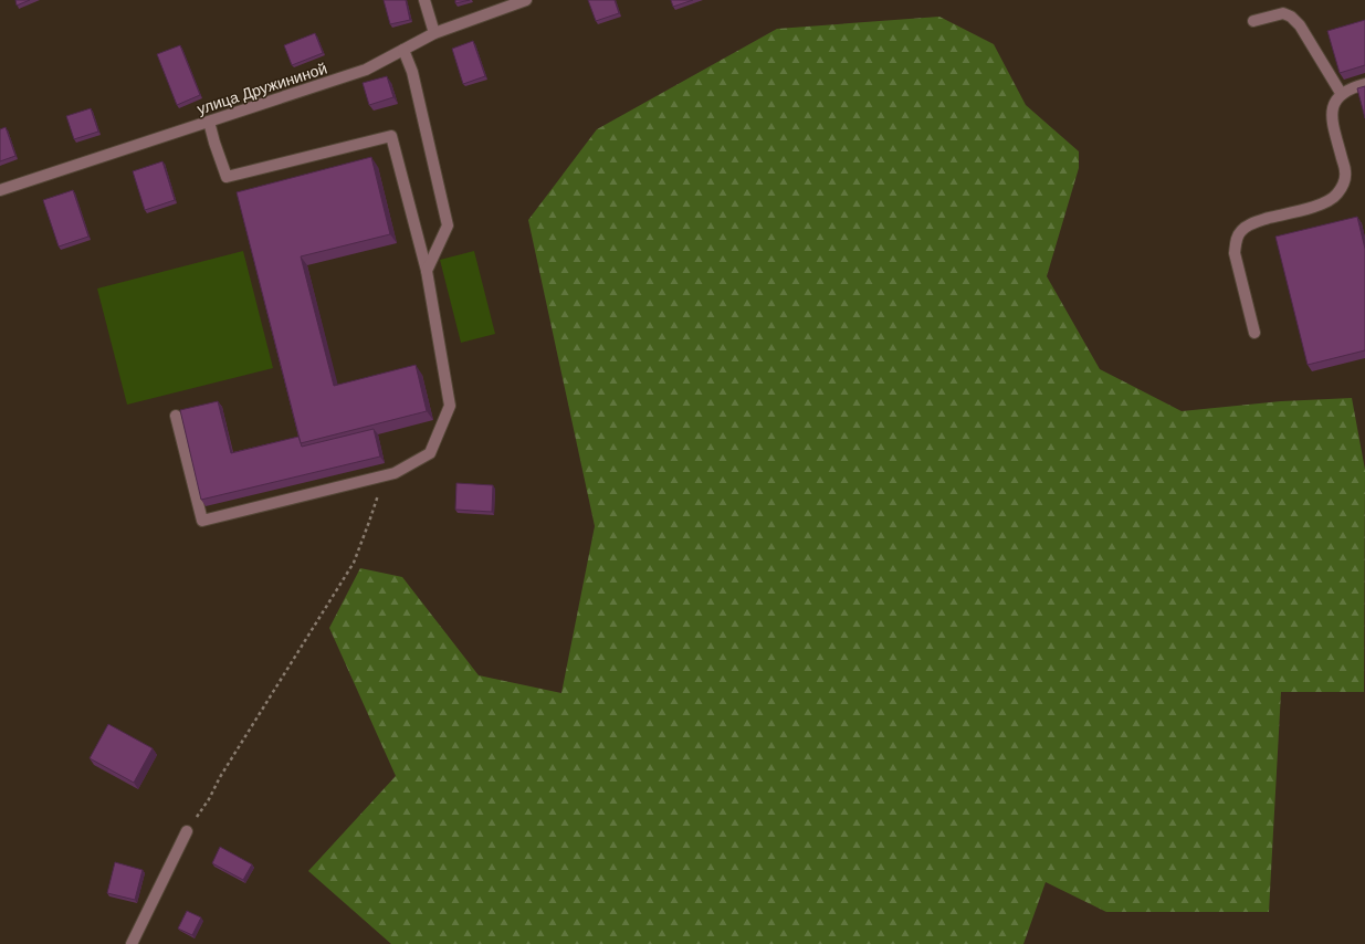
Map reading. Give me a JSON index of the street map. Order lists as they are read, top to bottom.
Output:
{
  "streets": {
    "street": ["улица Дружининой"]
  }
}
